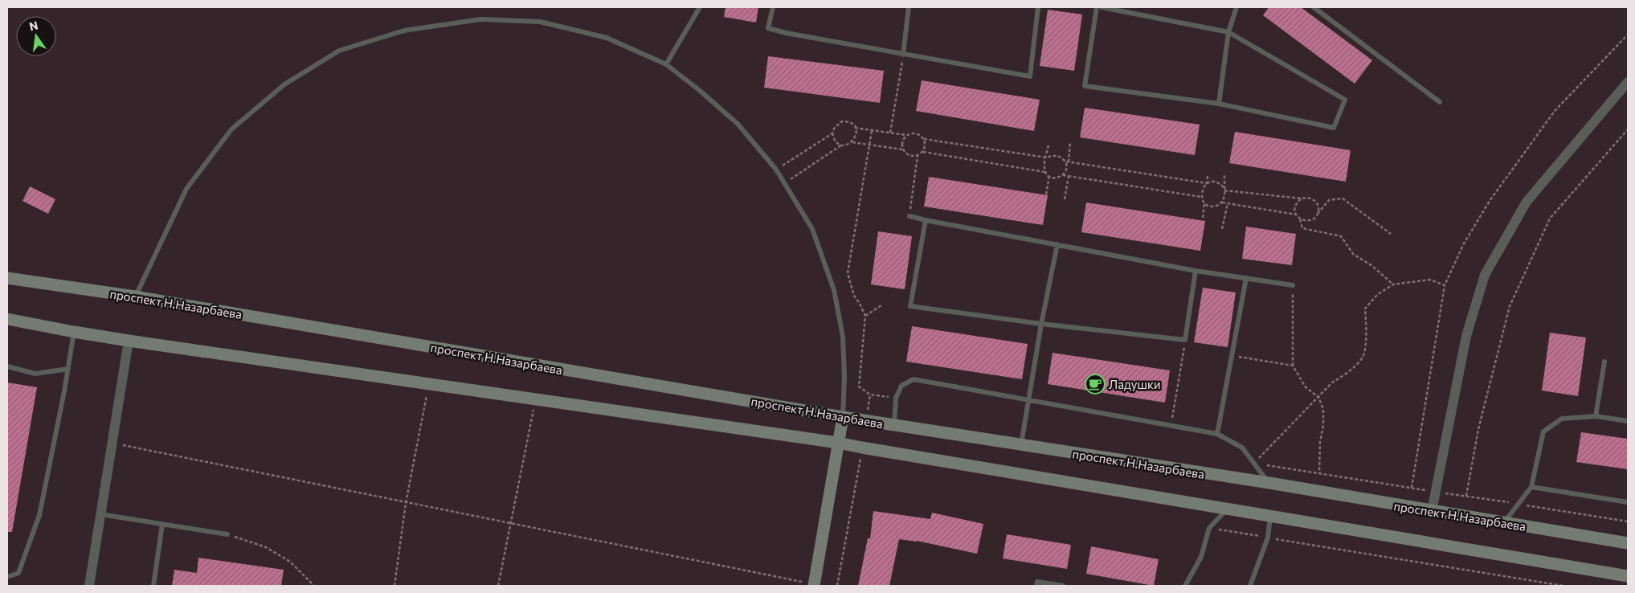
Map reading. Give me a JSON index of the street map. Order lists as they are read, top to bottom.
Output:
{
  "streets": {
    "main road": ["проспект Н.Назарбаева"]
  },
  "places": {
    "cafe": ["Ладушки"]
  },
  "north": "top"
}
